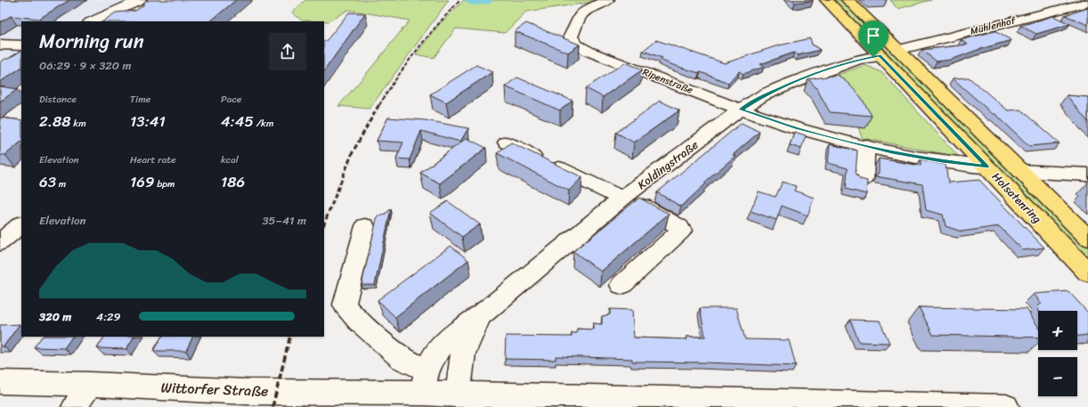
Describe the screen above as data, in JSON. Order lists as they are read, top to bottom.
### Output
{
  "streets": {
    "main road": ["Holsatenring"],
    "street": [
      "Mühlenhof",
      "Ripenstraße",
      "Koldingstraße",
      "Wittorfer Straße"
    ]
  },
  "crossings": [
    ["Mühlenhof", "Holsatenring"],
    ["Ripenstraße", "Koldingstraße"],
    ["Koldingstraße", "Holsatenring"],
    ["Koldingstraße", "Wittorfer Straße"]
  ],
  "page": {
    "heading": ["Morning run", "06:29 · 9 × 320 m"],
    "stats": [
      ["Distance", "2.88 km"],
      ["Time", "13:41"],
      ["Pace", "4:45 /km"],
      ["Elevation", "63 m"],
      ["Heart rate", "169 bpm"],
      ["kcal", "186"]
    ],
    "chart": ["Elevation", "35–41 m"],
    "list": [
      {
        "name": "320 m",
        "note": "4:29"
      }
    ],
    "map_buttons": ["+", "−"]
  }
}
